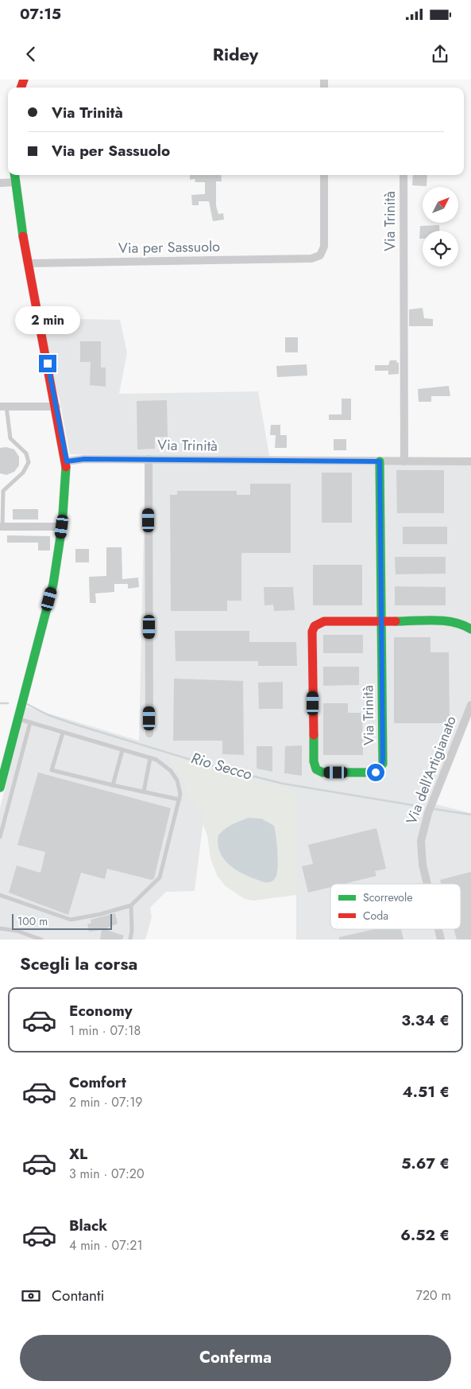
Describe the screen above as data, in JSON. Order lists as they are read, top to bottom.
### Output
{
  "streets": {
    "street": ["Via Trinità", "Via per Sassuolo", "Via dell'Artigianato"]
  },
  "water": ["Rio Secco"],
  "legend": ["Scorrevole", "Coda"],
  "scale_bar": "100 m",
  "north": "top right",
  "page": {
    "status": "07:15",
    "header": "Ridey",
    "banner": ["Via Trinità", "Via per Sassuolo"],
    "bubble": "2 min",
    "scale": "100 m",
    "heading": "Scegli la corsa",
    "list": [
      {
        "name": "Economy",
        "note": "1 min · 07:18",
        "value": "3.34 €"
      },
      {
        "name": "Comfort",
        "note": "2 min · 07:19",
        "value": "4.51 €"
      },
      {
        "name": "XL",
        "note": "3 min · 07:20",
        "value": "5.67 €"
      },
      {
        "name": "Black",
        "note": "4 min · 07:21",
        "value": "6.52 €"
      }
    ],
    "pay": ["Contanti", "720 m"],
    "buttons": "Conferma"
  }
}
